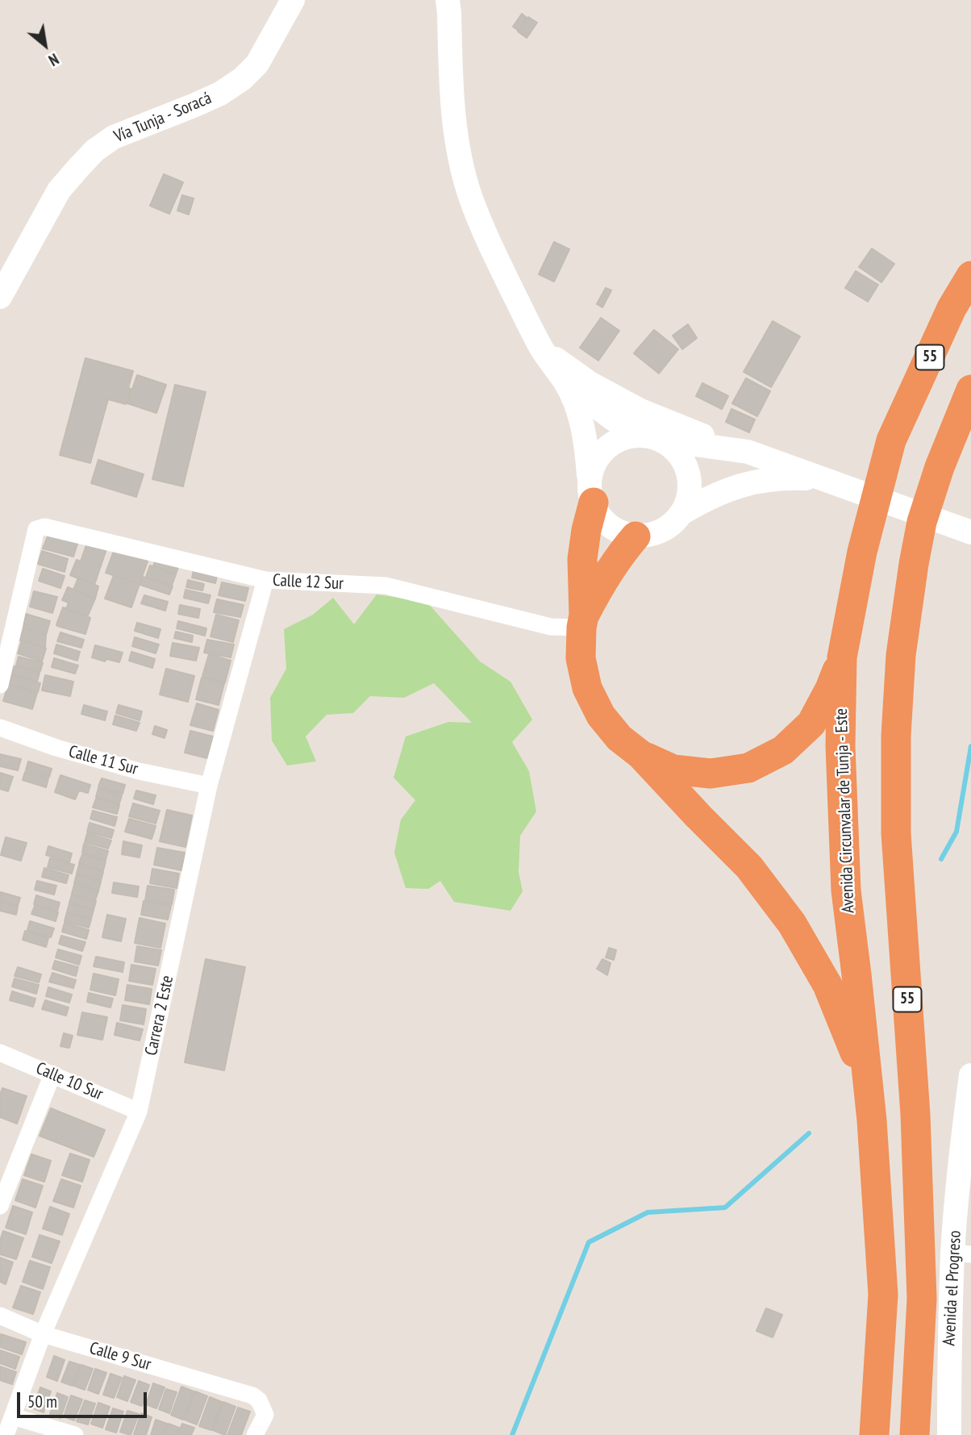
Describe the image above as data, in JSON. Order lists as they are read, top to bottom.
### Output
{
  "streets": {
    "highway": ["55", "Avenida Circunvalar de Tunja - Este"],
    "main road": ["Vía Tunja - Soracá", "Avenida el Progreso"],
    "street": [
      "Calle 12 Sur",
      "Calle 11 Sur",
      "Carrera 2 Este",
      "Calle 10 Sur",
      "Calle 9 Sur"
    ]
  },
  "crossings": [
    ["Calle 12 Sur", "Carrera 2 Este"],
    ["Calle 11 Sur", "Carrera 2 Este"],
    ["Carrera 2 Este", "Calle 10 Sur"],
    ["Carrera 2 Este", "Calle 9 Sur"]
  ],
  "scale_bar": "50 m",
  "north": "bottom right"
}
